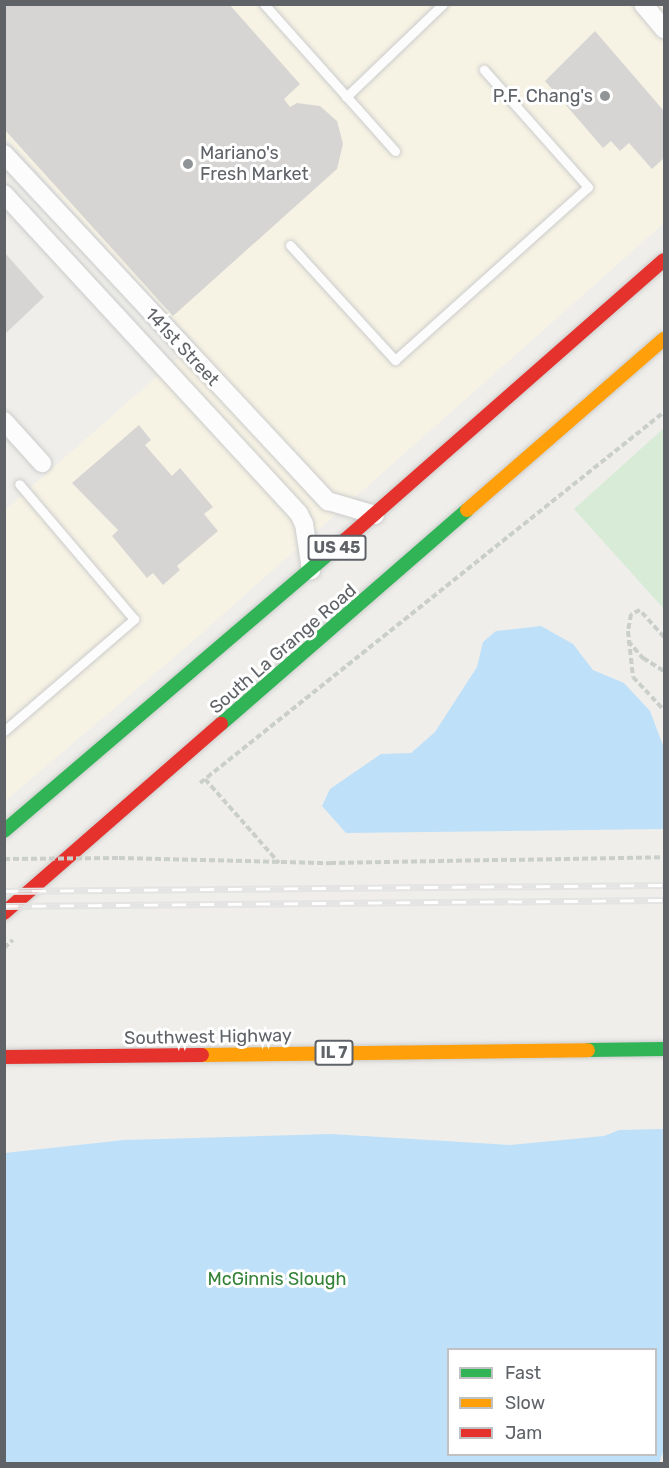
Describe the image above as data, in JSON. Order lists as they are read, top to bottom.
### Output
{
  "streets": {
    "main road": [
      "US 45",
      "South La Grange Road",
      "Southwest Highway",
      "IL 7"
    ],
    "street": ["141st Street"]
  },
  "crossings": [
    ["141st Street", "US 45"]
  ],
  "parks": ["McGinnis Slough"],
  "places": ["P.F. Chang's", "Mariano's Fresh Market"],
  "legend": ["Fast", "Slow", "Jam"]
}
